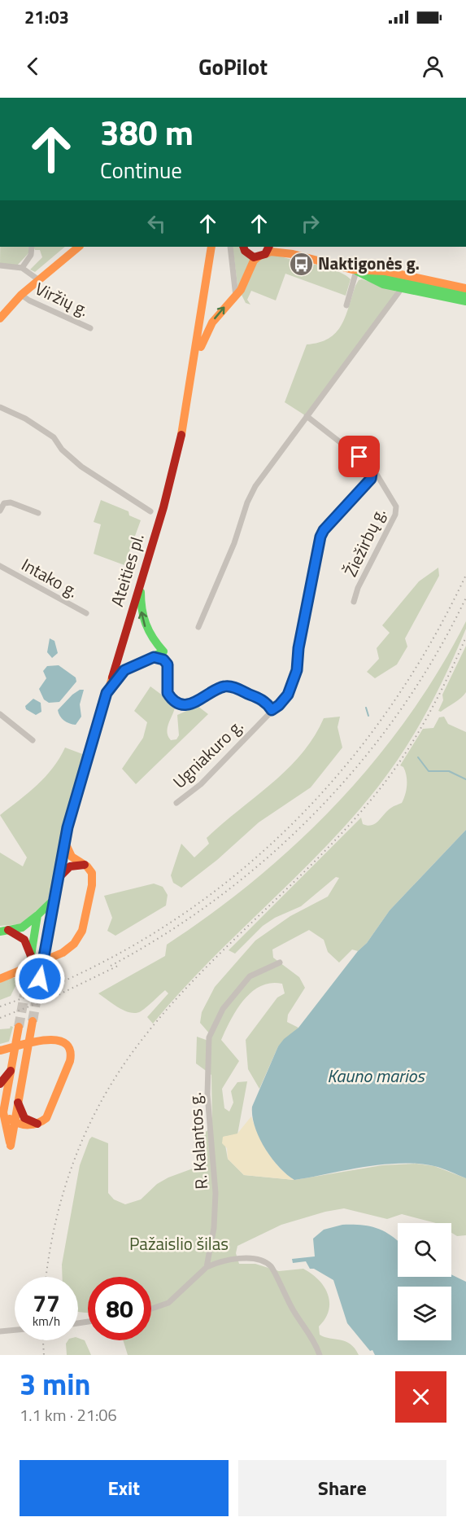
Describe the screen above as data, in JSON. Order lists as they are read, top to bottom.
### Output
{
  "streets": {
    "main road": ["Ateities pl."],
    "street": [
      "Viržių g.",
      "Žiežirbų g.",
      "Intako g.",
      "Ugniakuro g.",
      "R. Kalantos g."
    ]
  },
  "crossings": [
    ["Žiežirbų g.", "Ugniakuro g."]
  ],
  "water": ["Kauno marios"],
  "parks": ["Pažaislio šilas"],
  "places": {
    "bus stop": ["Naktigonės g."]
  },
  "page": {
    "status": "21:03",
    "header": "GoPilot",
    "turn": ["380 m", "Continue"],
    "speed": "77 km/h",
    "limit": "80",
    "heading": ["3 min", "1.1 km · 21:06"],
    "buttons": ["Exit", "Share"]
  }
}
